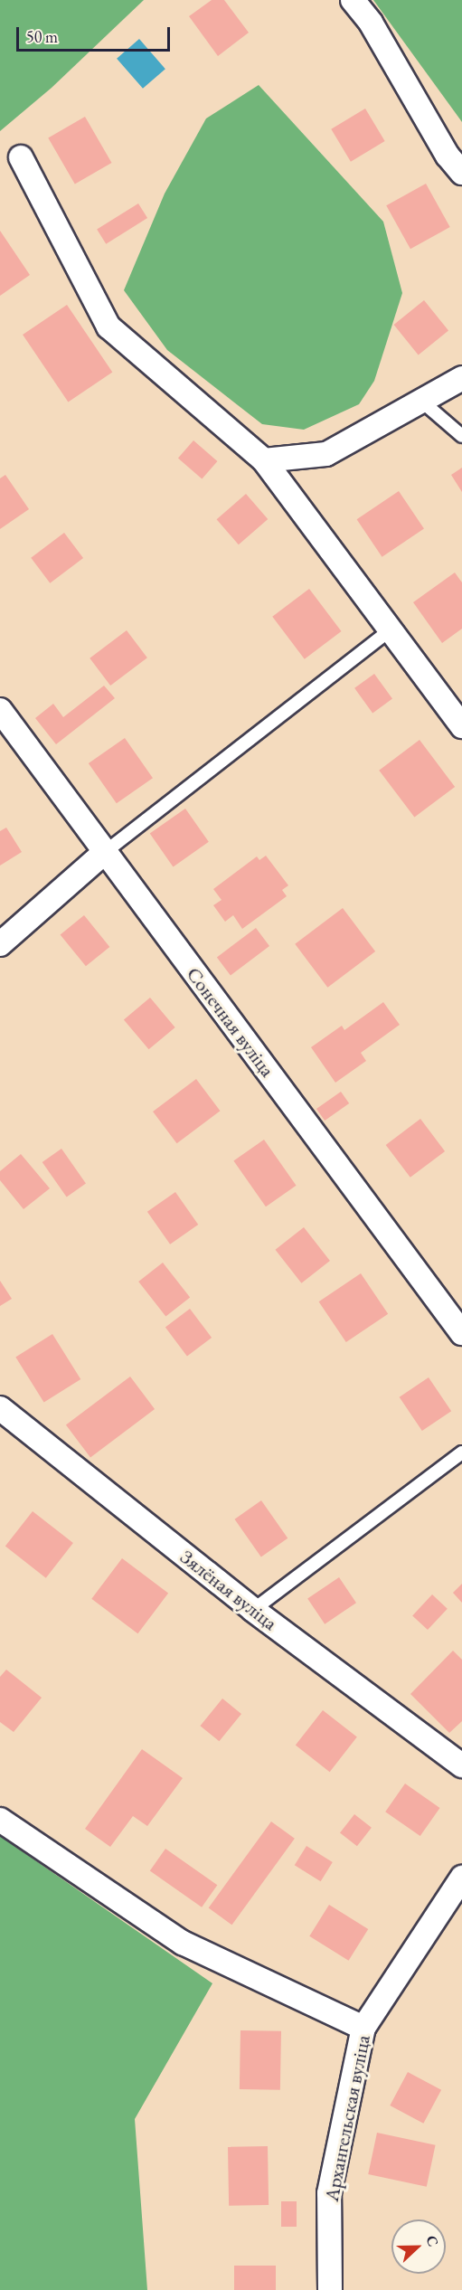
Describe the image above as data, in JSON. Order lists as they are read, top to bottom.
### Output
{
  "streets": {
    "street": ["Сонечная вуліца", "Зялёная вуліца", "Архангельская вуліца"]
  },
  "scale_bar": "50 m",
  "north": "right"
}
